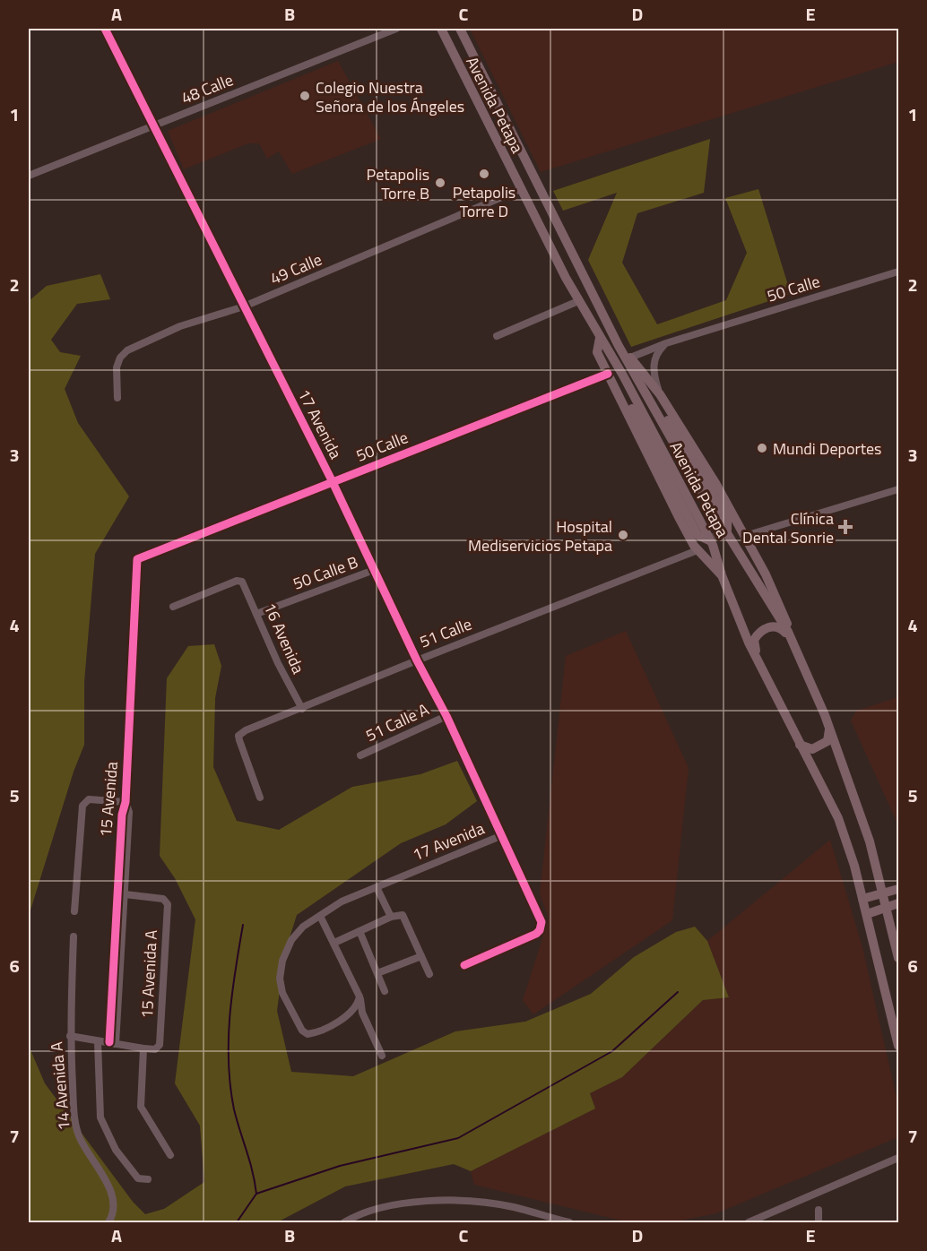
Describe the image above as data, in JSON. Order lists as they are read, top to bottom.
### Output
{
  "streets": {
    "main road": ["Avenida Petapa"],
    "street": [
      "48 Calle",
      "49 Calle",
      "50 Calle",
      "17 Avenida",
      "50 Calle B",
      "51 Calle",
      "16 Avenida",
      "51 Calle A",
      "15 Avenida",
      "15 Avenida A",
      "14 Avenida A"
    ]
  },
  "crossings": [
    ["48 Calle", "17 Avenida"],
    ["Avenida Petapa", "49 Calle"],
    ["49 Calle", "17 Avenida"],
    ["50 Calle", "17 Avenida"],
    ["50 Calle", "15 Avenida"],
    ["17 Avenida", "50 Calle B"],
    ["17 Avenida", "51 Calle"],
    ["17 Avenida", "51 Calle A"],
    ["50 Calle B", "16 Avenida"],
    ["51 Calle", "16 Avenida"],
    ["15 Avenida", "15 Avenida A"]
  ],
  "places": {
    "other": [
      "Colegio Nuestra Señora de los Ángeles",
      "Petapolis Torre D",
      "Petapolis Torre B",
      "Mundi Deportes",
      "Hospital Mediservicios Petapa"
    ],
    "health": ["Clínica Dental Sonrie"]
  },
  "grid": {
    "columns": [
      "A",
      "B",
      "C",
      "D",
      "E"
    ],
    "rows": [
      "1",
      "2",
      "3",
      "4",
      "5",
      "6",
      "7"
    ]
  }
}
